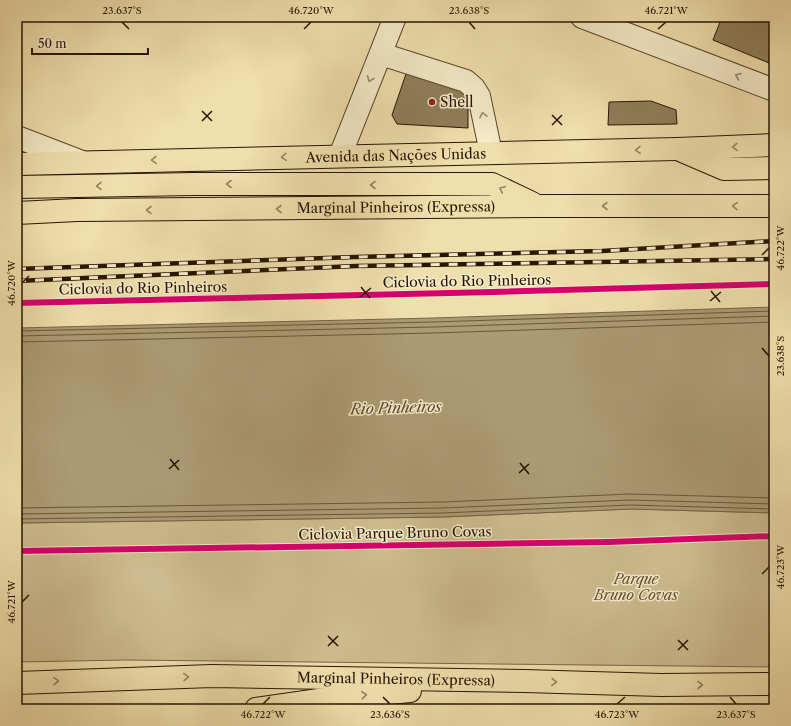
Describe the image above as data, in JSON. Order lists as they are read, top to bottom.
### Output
{
  "streets": {
    "highway": ["Avenida das Nações Unidas", "Marginal Pinheiros (Expressa)"],
    "cycle path": ["Ciclovia do Rio Pinheiros", "Ciclovia Parque Bruno Covas"]
  },
  "water": ["Rio Pinheiros"],
  "parks": ["Parque Bruno Covas"],
  "places": ["Shell"],
  "scale_bar": "50 m",
  "coordinates": [
    "23.637°S",
    "46.720°W",
    "23.638°S",
    "46.721°W",
    "46.722°W",
    "46.723°W",
    "23.636°S"
  ]
}
